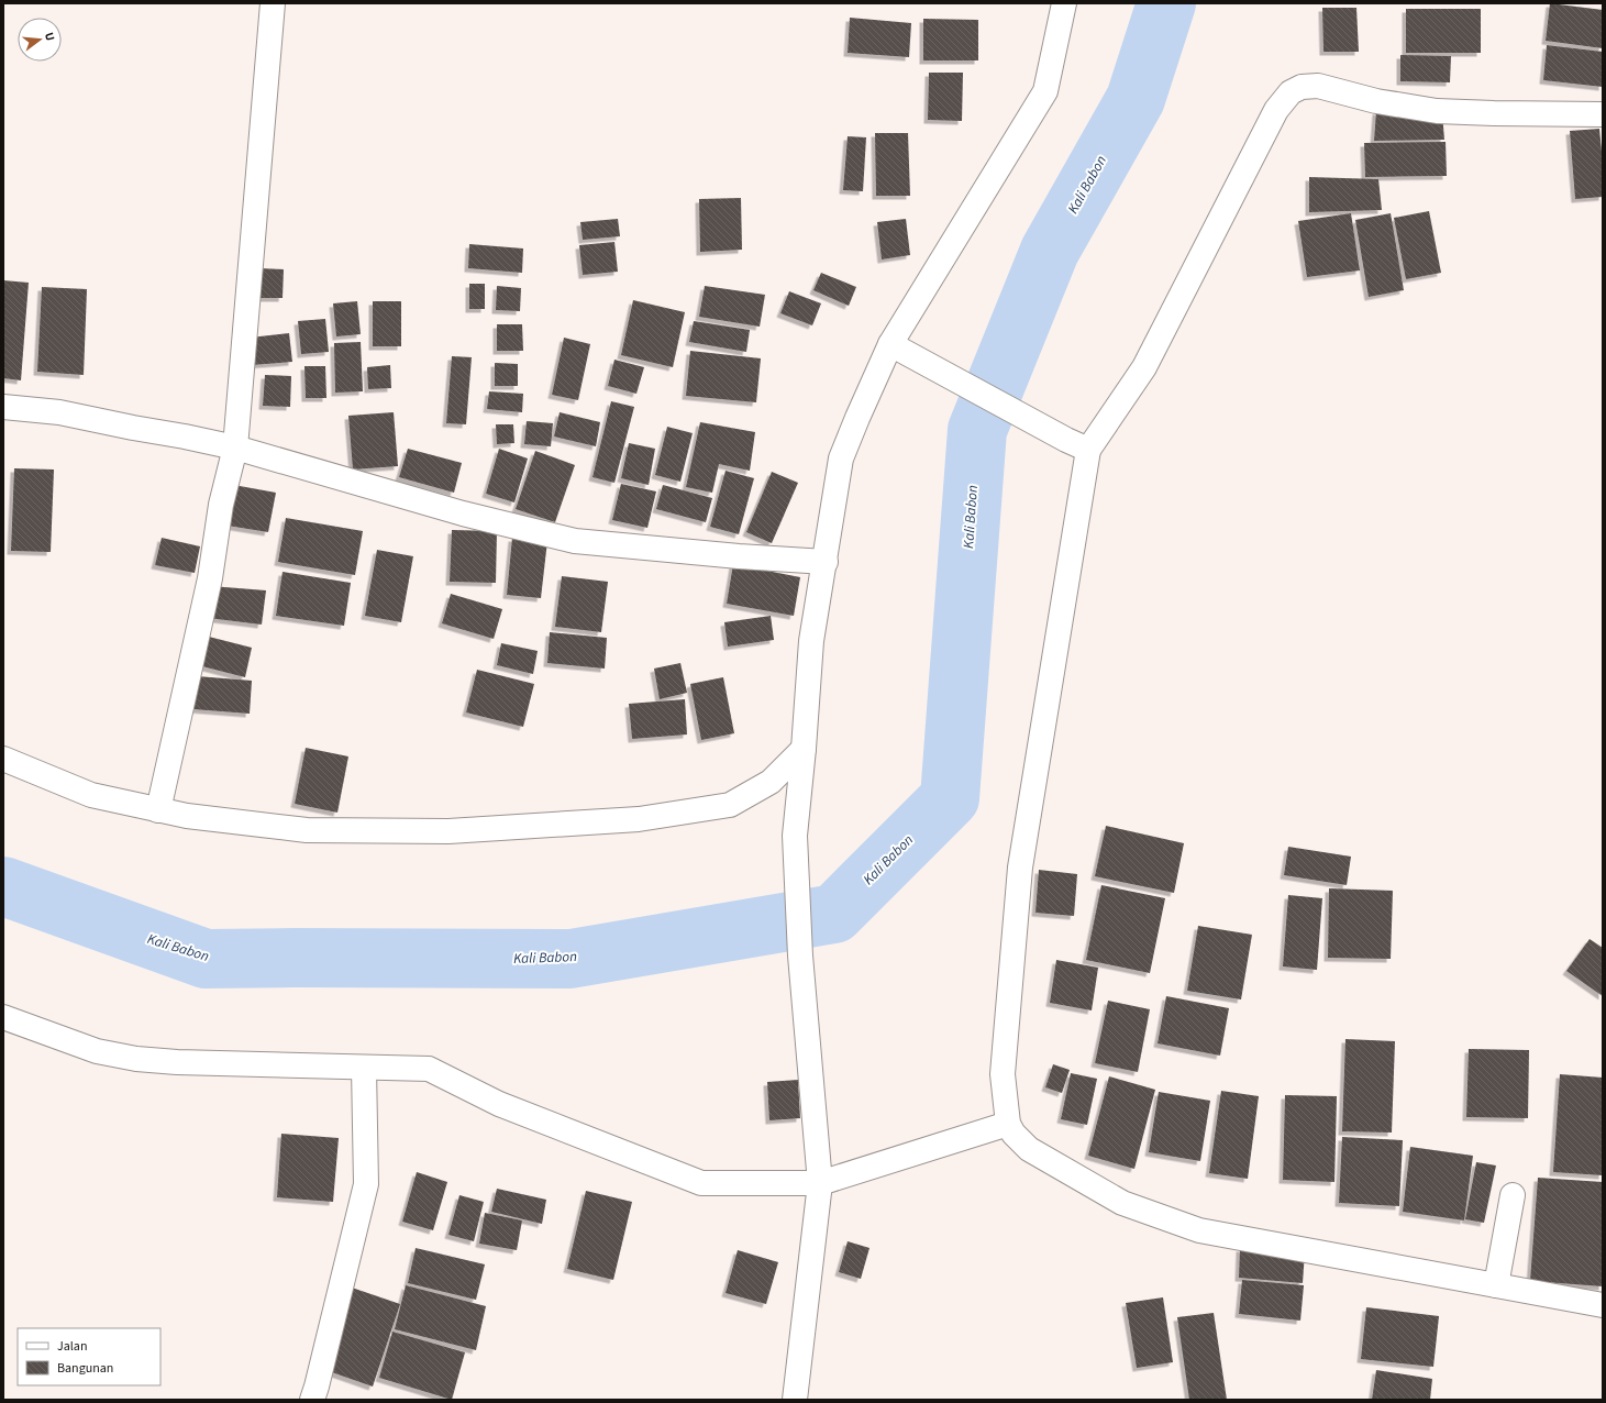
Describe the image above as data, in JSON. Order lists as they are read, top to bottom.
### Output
{
  "water": ["Kali Babon"],
  "legend": ["Jalan", "Bangunan"],
  "north": "right"
}
